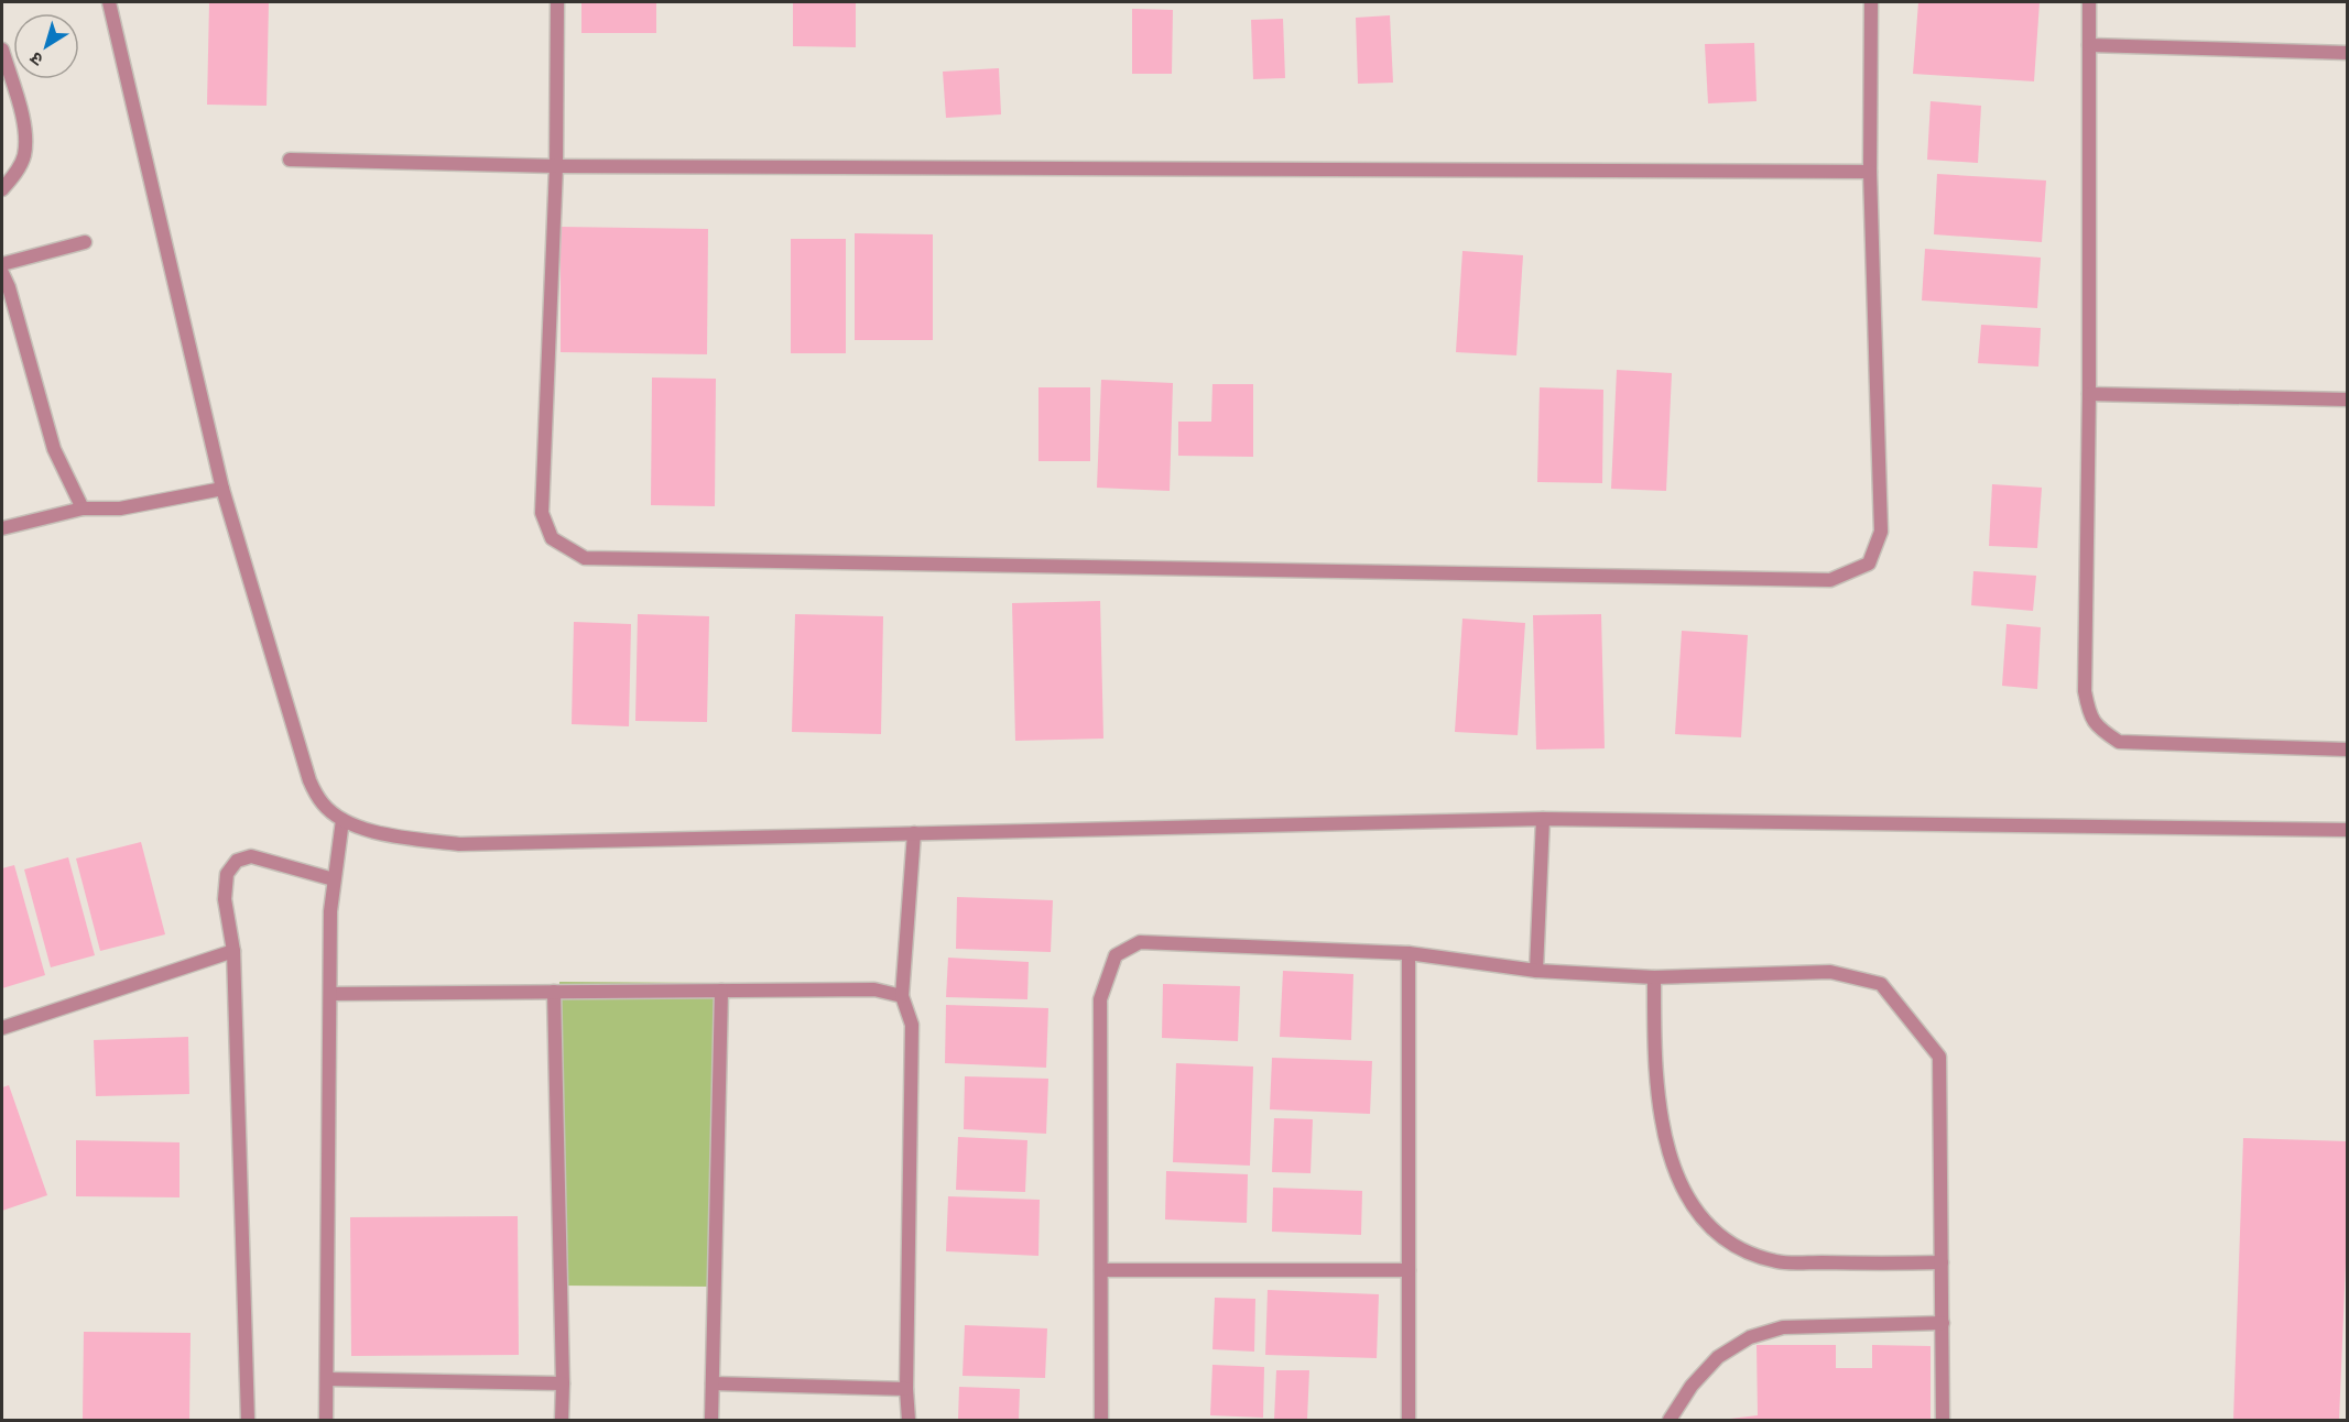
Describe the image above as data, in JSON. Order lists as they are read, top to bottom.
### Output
{
  "north": "bottom left"
}
